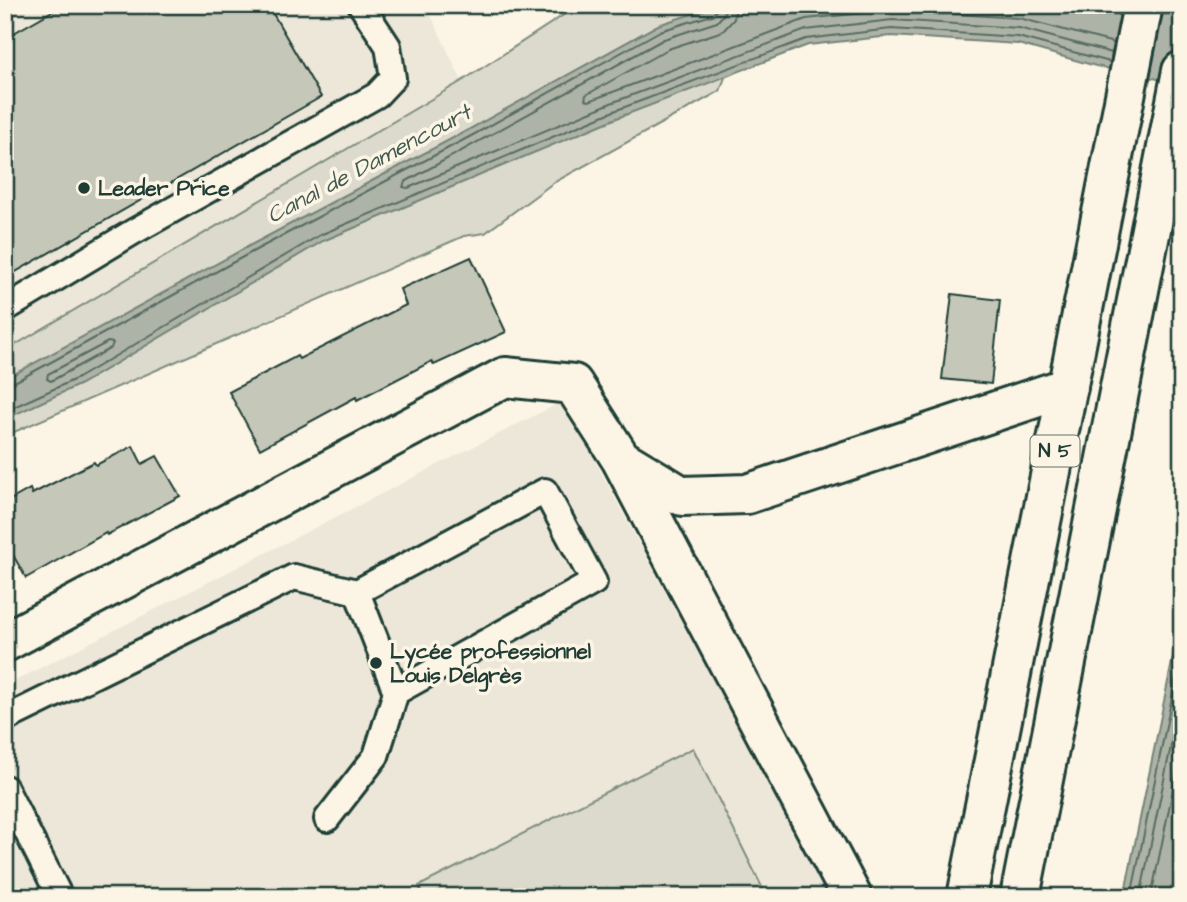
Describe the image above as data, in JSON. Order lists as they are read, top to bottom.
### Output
{
  "streets": {
    "main road": ["N 5"]
  },
  "water": ["Canal de Damencourt"],
  "places": ["Leader Price", "Lycée professionnel Louis Delgrès"]
}
